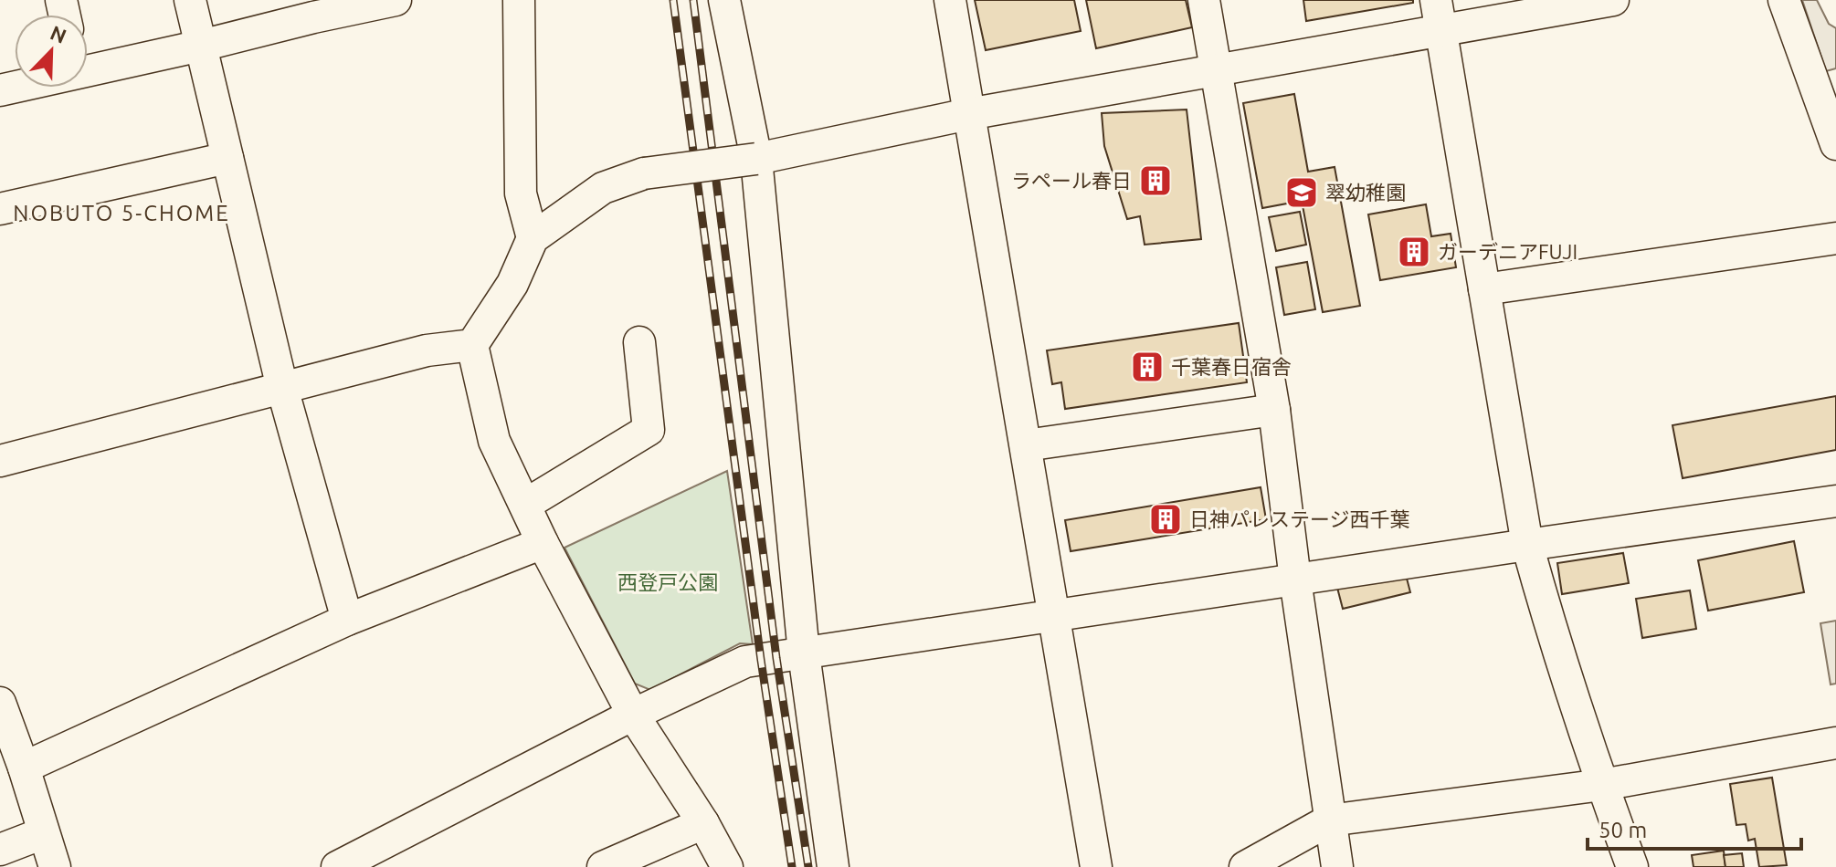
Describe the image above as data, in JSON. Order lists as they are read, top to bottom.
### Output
{
  "districts": ["NOBUTO 5-CHOME"],
  "parks": ["西登戸公園"],
  "places": {
    "building": [
      "ラペール春日",
      "ガーデニアFUJI",
      "千葉春日宿舎",
      "日神パレステージ西千葉"
    ],
    "school or university": ["翠幼稚園"]
  },
  "scale_bar": "50 m",
  "north": "top right"
}
